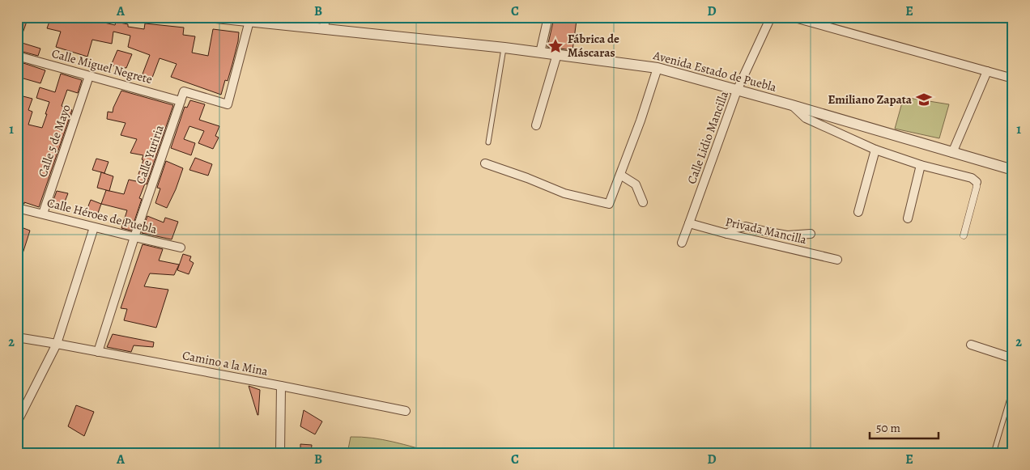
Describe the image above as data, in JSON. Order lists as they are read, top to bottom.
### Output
{
  "streets": {
    "street": [
      "Calle Miguel Negrete",
      "Avenida Estado de Puebla",
      "Calle Lidio Mancilla",
      "Calle 5 de Mayo",
      "Calle Yuriria",
      "Calle Héroes de Puebla",
      "Privada Mancilla",
      "Camino a la Mina"
    ]
  },
  "crossings": [
    ["Calle Miguel Negrete", "Calle 5 de Mayo"],
    ["Calle Miguel Negrete", "Calle Yuriria"],
    ["Avenida Estado de Puebla", "Calle Lidio Mancilla"],
    ["Calle Lidio Mancilla", "Privada Mancilla"],
    ["Calle 5 de Mayo", "Calle Héroes de Puebla"],
    ["Calle Yuriria", "Calle Héroes de Puebla"],
    ["Calle Yuriria", "Camino a la Mina"]
  ],
  "places": {
    "place": ["Fábrica de Máscaras"],
    "school or university": ["Emiliano Zapata"]
  },
  "scale_bar": "50 m",
  "grid": {
    "columns": [
      "A",
      "B",
      "C",
      "D",
      "E"
    ],
    "rows": ["1", "2"]
  }
}
